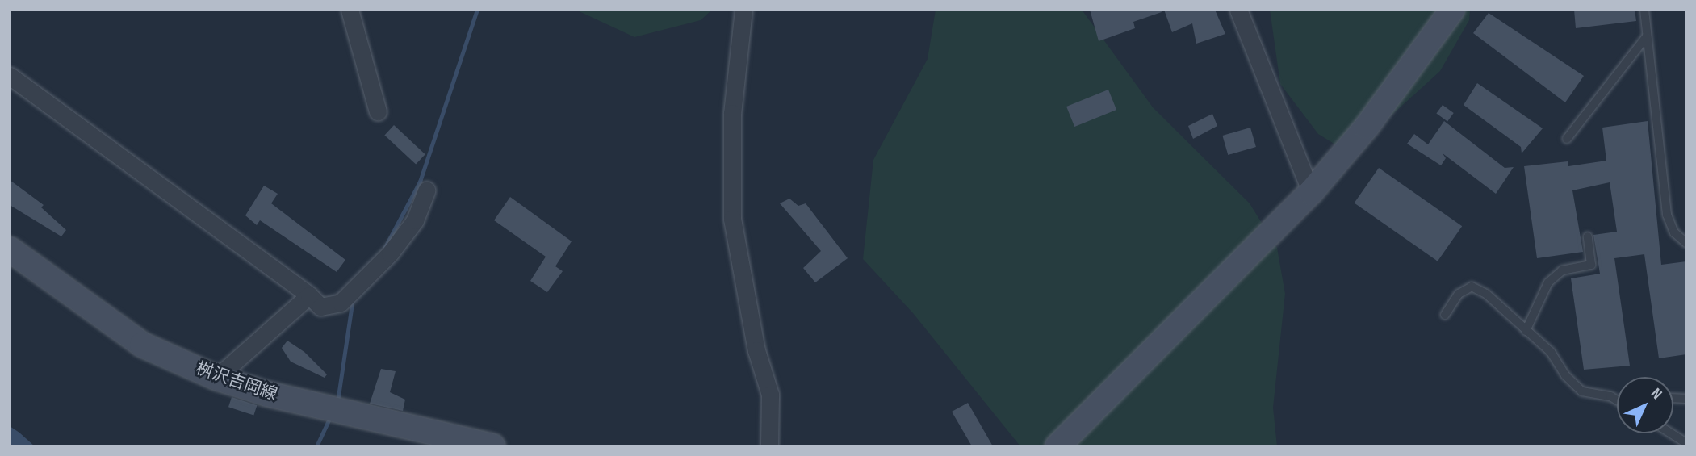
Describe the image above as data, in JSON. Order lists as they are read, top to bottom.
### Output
{
  "streets": {
    "street": ["桝沢吉岡線"]
  },
  "north": "top right"
}
